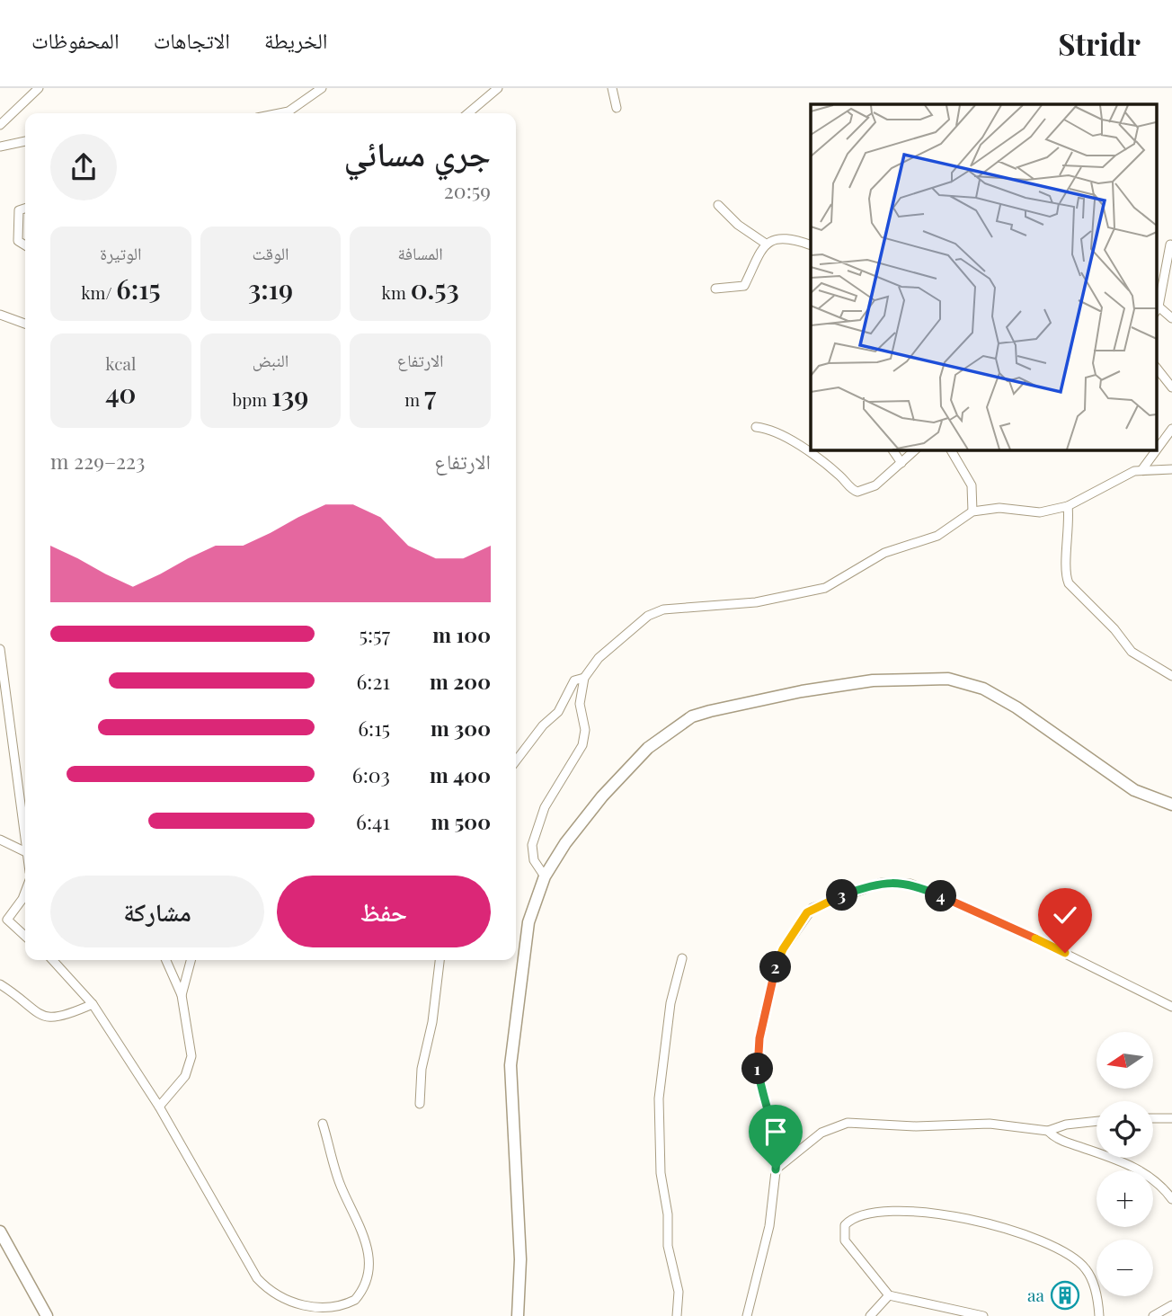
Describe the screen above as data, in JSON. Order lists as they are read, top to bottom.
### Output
{
  "places": {
    "building": ["aa"]
  },
  "north": "left",
  "page": {
    "header": "Stridr",
    "nav": ["الخريطة", "الاتجاهات", "المحفوظات"],
    "heading": ["جري مسائي", "20:59"],
    "stats": [
      ["المسافة", "0.53 km"],
      ["الوقت", "3:19"],
      ["الوتيرة", "6:15 /km"],
      ["الارتفاع", "7 m"],
      ["النبض", "139 bpm"],
      ["kcal", "40"]
    ],
    "chart": ["الارتفاع", "223–229 m"],
    "list": [
      {
        "name": "100 m",
        "note": "5:57"
      },
      {
        "name": "200 m",
        "note": "6:21"
      },
      {
        "name": "300 m",
        "note": "6:15"
      },
      {
        "name": "400 m",
        "note": "6:03"
      },
      {
        "name": "500 m",
        "note": "6:41"
      }
    ],
    "buttons": ["حفظ", "مشاركة"],
    "pins": [
      "3",
      "4",
      "2",
      "1"
    ],
    "map_buttons": ["+", "−"]
  }
}
